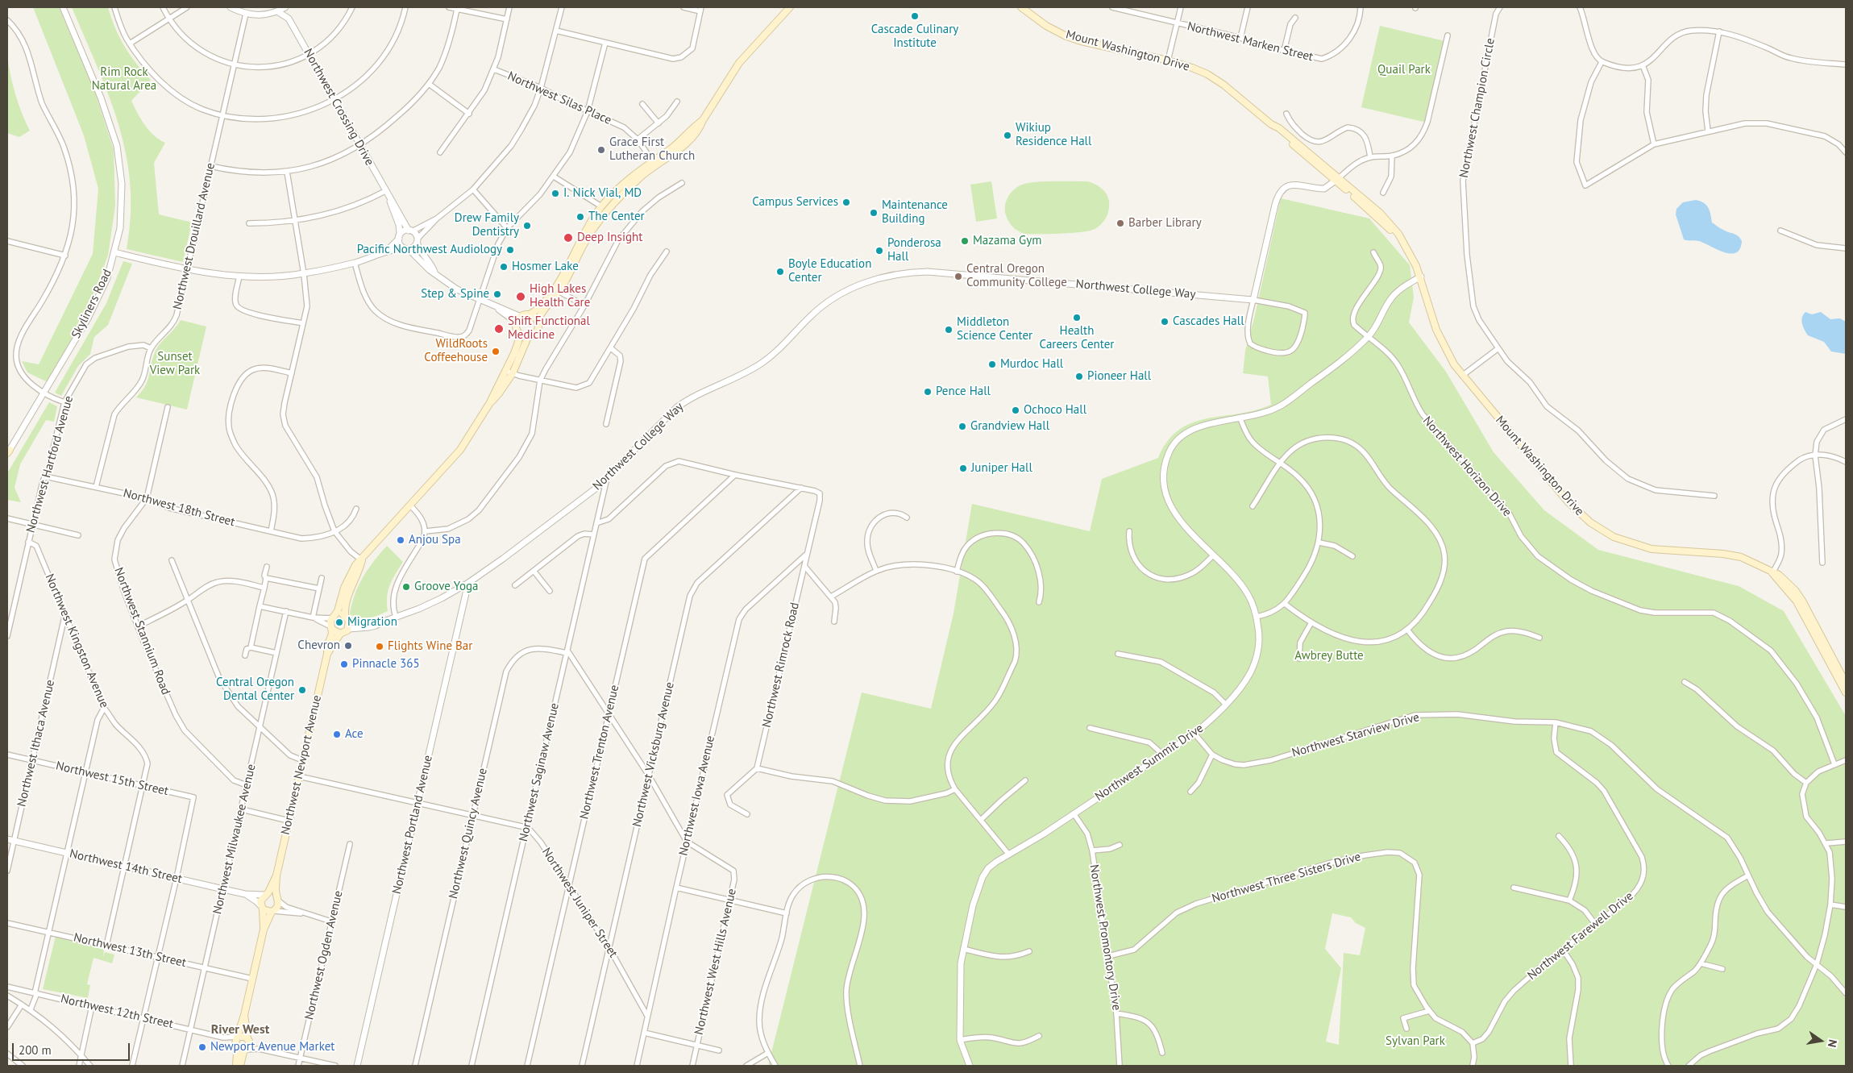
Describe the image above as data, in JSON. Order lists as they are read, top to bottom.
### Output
{
  "streets": {
    "main road": ["Mount Washington Drive", "Northwest Newport Avenue"],
    "street": [
      "Northwest Marken Street",
      "Northwest Silas Place",
      "Northwest Crossing Drive",
      "Northwest Champion Circle",
      "Northwest Drouillard Avenue",
      "Northwest College Way",
      "Skyliners Road",
      "Northwest Hartford Avenue",
      "Northwest Horizon Drive",
      "Northwest 18th Street",
      "Northwest Stannium Road",
      "Northwest Kingston Avenue",
      "Northwest Rimrock Road",
      "Northwest Starview Drive",
      "Northwest Ithaca Avenue",
      "Northwest Trenton Avenue",
      "Northwest Vicksburg Avenue",
      "Northwest Summit Drive",
      "Northwest Saginaw Avenue",
      "Northwest 15th Street",
      "Northwest Iowa Avenue",
      "Northwest Portland Avenue",
      "Northwest Quincy Avenue",
      "Northwest Milwaukee Avenue",
      "Northwest 14th Street",
      "Northwest Three Sisters Drive",
      "Northwest Juniper Street",
      "Northwest Farewell Drive",
      "Northwest Promontory Drive",
      "Northwest 13th Street",
      "Northwest Ogden Avenue",
      "Northwest West Hills Avenue",
      "Northwest 12th Street"
    ]
  },
  "crossings": [
    ["Mount Washington Drive", "Northwest Summit Drive"],
    ["Northwest Crossing Drive", "Northwest Drouillard Avenue"],
    ["Northwest Drouillard Avenue", "Northwest Hartford Avenue"],
    ["Northwest Drouillard Avenue", "Northwest 18th Street"],
    ["Northwest College Way", "Northwest Newport Avenue"],
    ["Northwest College Way", "Northwest Saginaw Avenue"],
    ["Northwest College Way", "Northwest Portland Avenue"],
    ["Northwest Hartford Avenue", "Northwest 18th Street"],
    ["Northwest Hartford Avenue", "Northwest Kingston Avenue"],
    ["Northwest Horizon Drive", "Northwest Summit Drive"],
    ["Northwest 18th Street", "Northwest Stannium Road"],
    ["Northwest Stannium Road", "Northwest Milwaukee Avenue"],
    ["Northwest Kingston Avenue", "Northwest Ithaca Avenue"],
    ["Northwest Kingston Avenue", "Northwest 15th Street"],
    ["Northwest Kingston Avenue", "Northwest 14th Street"],
    ["Northwest Kingston Avenue", "Northwest 13th Street"],
    ["Northwest Rimrock Road", "Northwest Vicksburg Avenue"],
    ["Northwest Rimrock Road", "Northwest Iowa Avenue"],
    ["Northwest Starview Drive", "Northwest Summit Drive"],
    ["Northwest Starview Drive", "Northwest Farewell Drive"],
    ["Northwest Ithaca Avenue", "Northwest 15th Street"],
    ["Northwest Ithaca Avenue", "Northwest 14th Street"],
    ["Northwest Trenton Avenue", "Northwest Juniper Street"],
    ["Northwest Trenton Avenue", "Northwest West Hills Avenue"],
    ["Northwest Vicksburg Avenue", "Northwest Juniper Street"],
    ["Northwest Vicksburg Avenue", "Northwest West Hills Avenue"],
    ["Northwest Summit Drive", "Northwest Promontory Drive"],
    ["Northwest Newport Avenue", "Northwest 14th Street"],
    ["Northwest Saginaw Avenue", "Northwest Quincy Avenue"],
    ["Northwest Saginaw Avenue", "Northwest Juniper Street"],
    ["Northwest Saginaw Avenue", "Northwest West Hills Avenue"],
    ["Northwest 15th Street", "Northwest 14th Street"],
    ["Northwest Iowa Avenue", "Northwest Juniper Street"],
    ["Northwest Iowa Avenue", "Northwest West Hills Avenue"],
    ["Northwest Quincy Avenue", "Northwest West Hills Avenue"],
    ["Northwest Milwaukee Avenue", "Northwest 14th Street"],
    ["Northwest Milwaukee Avenue", "Northwest 13th Street"],
    ["Northwest Milwaukee Avenue", "Northwest 12th Street"],
    ["Northwest Three Sisters Drive", "Northwest Farewell Drive"],
    ["Northwest Three Sisters Drive", "Northwest Promontory Drive"]
  ],
  "districts": ["River West"],
  "parks": [
    "Quail Park",
    "Rim Rock Natural Area",
    "Sunset View Park",
    "Awbrey Butte",
    "Sylvan Park"
  ],
  "places": [
    "Cascade Culinary Institute",
    "Wikiup Residence Hall",
    "Grace First Lutheran Church",
    "I. Nick Vial, MD",
    "Campus Services",
    "Maintenance Building",
    "The Center",
    "Barber Library",
    "Drew Family Dentistry",
    "Deep Insight",
    "Mazama Gym",
    "Pacific Northwest Audiology",
    "Ponderosa Hall",
    "Hosmer Lake",
    "Boyle Education Center",
    "Central Oregon Community College",
    "Step & Spine",
    "High Lakes Health Care",
    "Health Careers Center",
    "Cascades Hall",
    "Shift Functional Medicine",
    "Middleton Science Center",
    "WildRoots Coffeehouse",
    "Murdoc Hall",
    "Pioneer Hall",
    "Pence Hall",
    "Ochoco Hall",
    "Grandview Hall",
    "Juniper Hall",
    "Anjou Spa",
    "Groove Yoga",
    "Migration",
    "Chevron",
    "Flights Wine Bar",
    "Pinnacle 365",
    "Central Oregon Dental Center",
    "Ace",
    "Newport Avenue Market"
  ],
  "scale_bar": "200 m",
  "north": "right"
}
